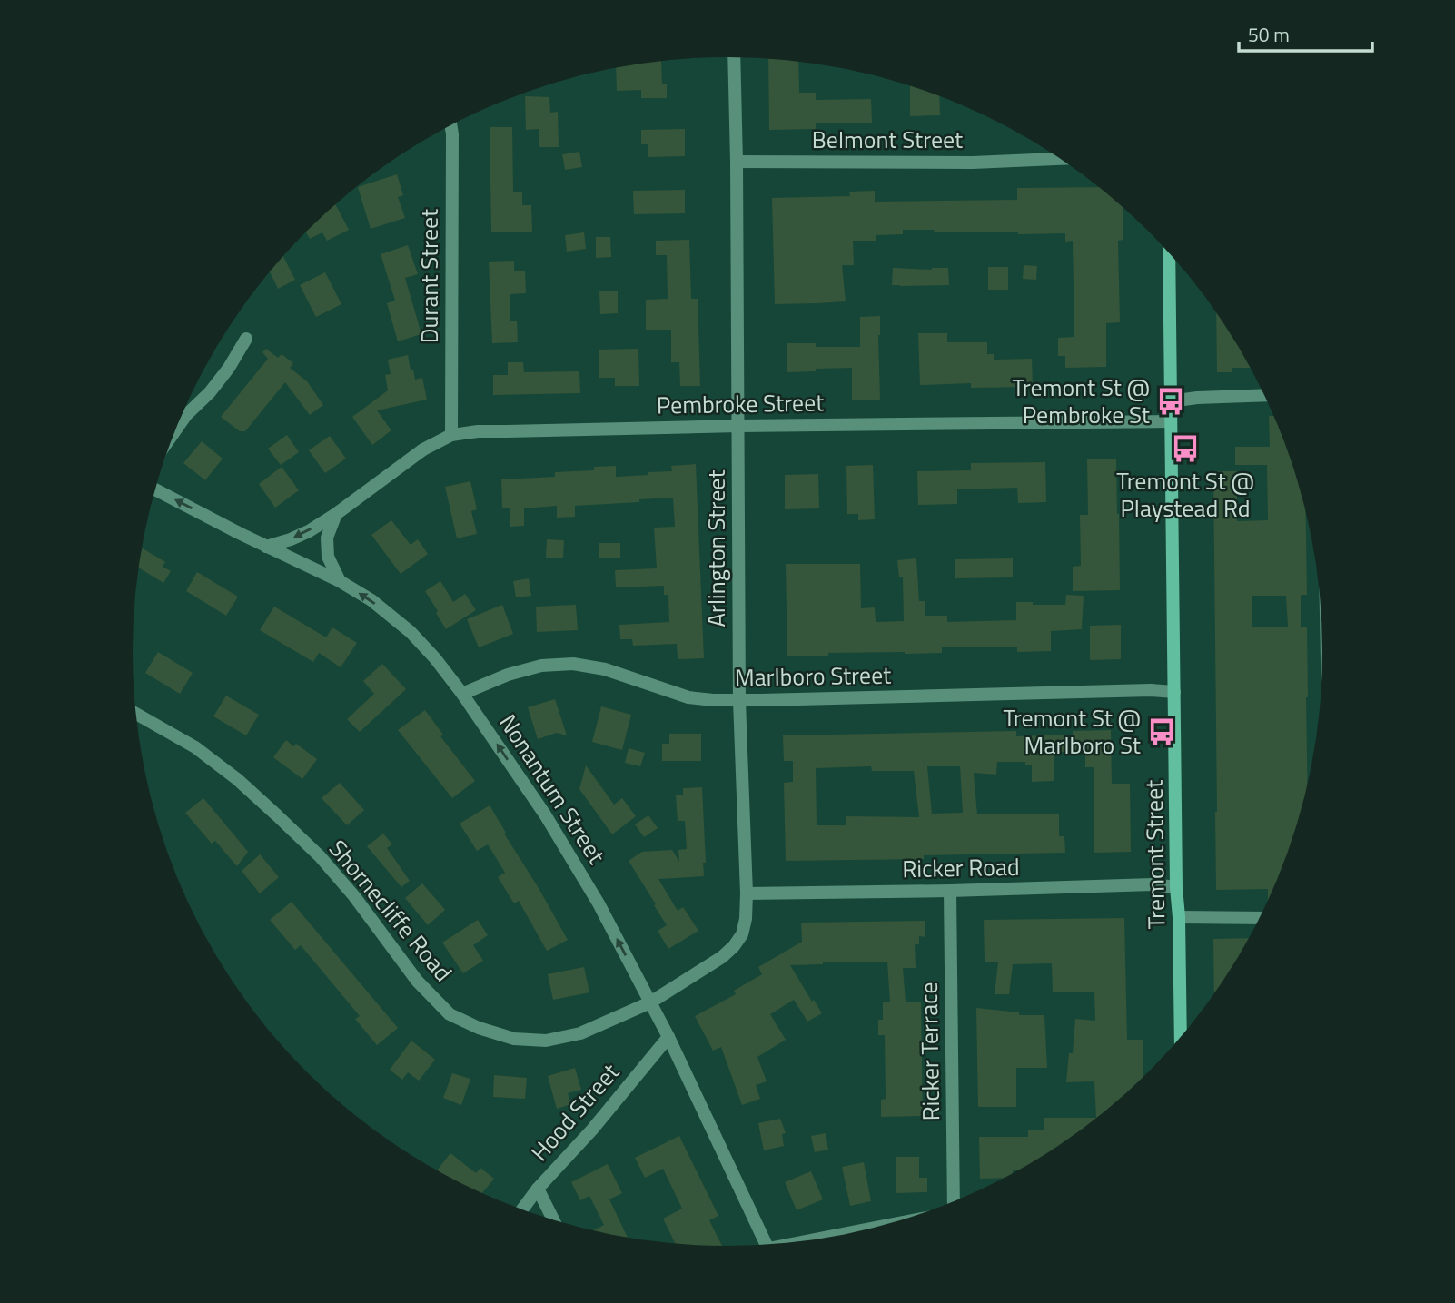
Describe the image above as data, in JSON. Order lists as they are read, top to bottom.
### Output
{
  "streets": {
    "main road": ["Tremont Street"],
    "street": [
      "Belmont Street",
      "Durant Street",
      "Pembroke Street",
      "Arlington Street",
      "Marlboro Street",
      "Nonantum Street",
      "Ricker Road",
      "Shornecliffe Road",
      "Ricker Terrace",
      "Hood Street"
    ]
  },
  "crossings": [
    ["Belmont Street", "Arlington Street"],
    ["Durant Street", "Pembroke Street"],
    ["Pembroke Street", "Arlington Street"],
    ["Pembroke Street", "Nonantum Street"],
    ["Pembroke Street", "Tremont Street"],
    ["Arlington Street", "Marlboro Street"],
    ["Arlington Street", "Nonantum Street"],
    ["Arlington Street", "Ricker Road"],
    ["Arlington Street", "Shornecliffe Road"],
    ["Marlboro Street", "Nonantum Street"],
    ["Marlboro Street", "Tremont Street"],
    ["Nonantum Street", "Shornecliffe Road"],
    ["Nonantum Street", "Hood Street"],
    ["Tremont Street", "Ricker Road"],
    ["Ricker Road", "Ricker Terrace"]
  ],
  "one_way": ["Nonantum Street"],
  "places": {
    "bus stop": ["Tremont St @ Pembroke St", "Tremont St @ Playstead Rd", "Tremont St @ Marlboro St"]
  },
  "scale_bar": "50 m"
}
